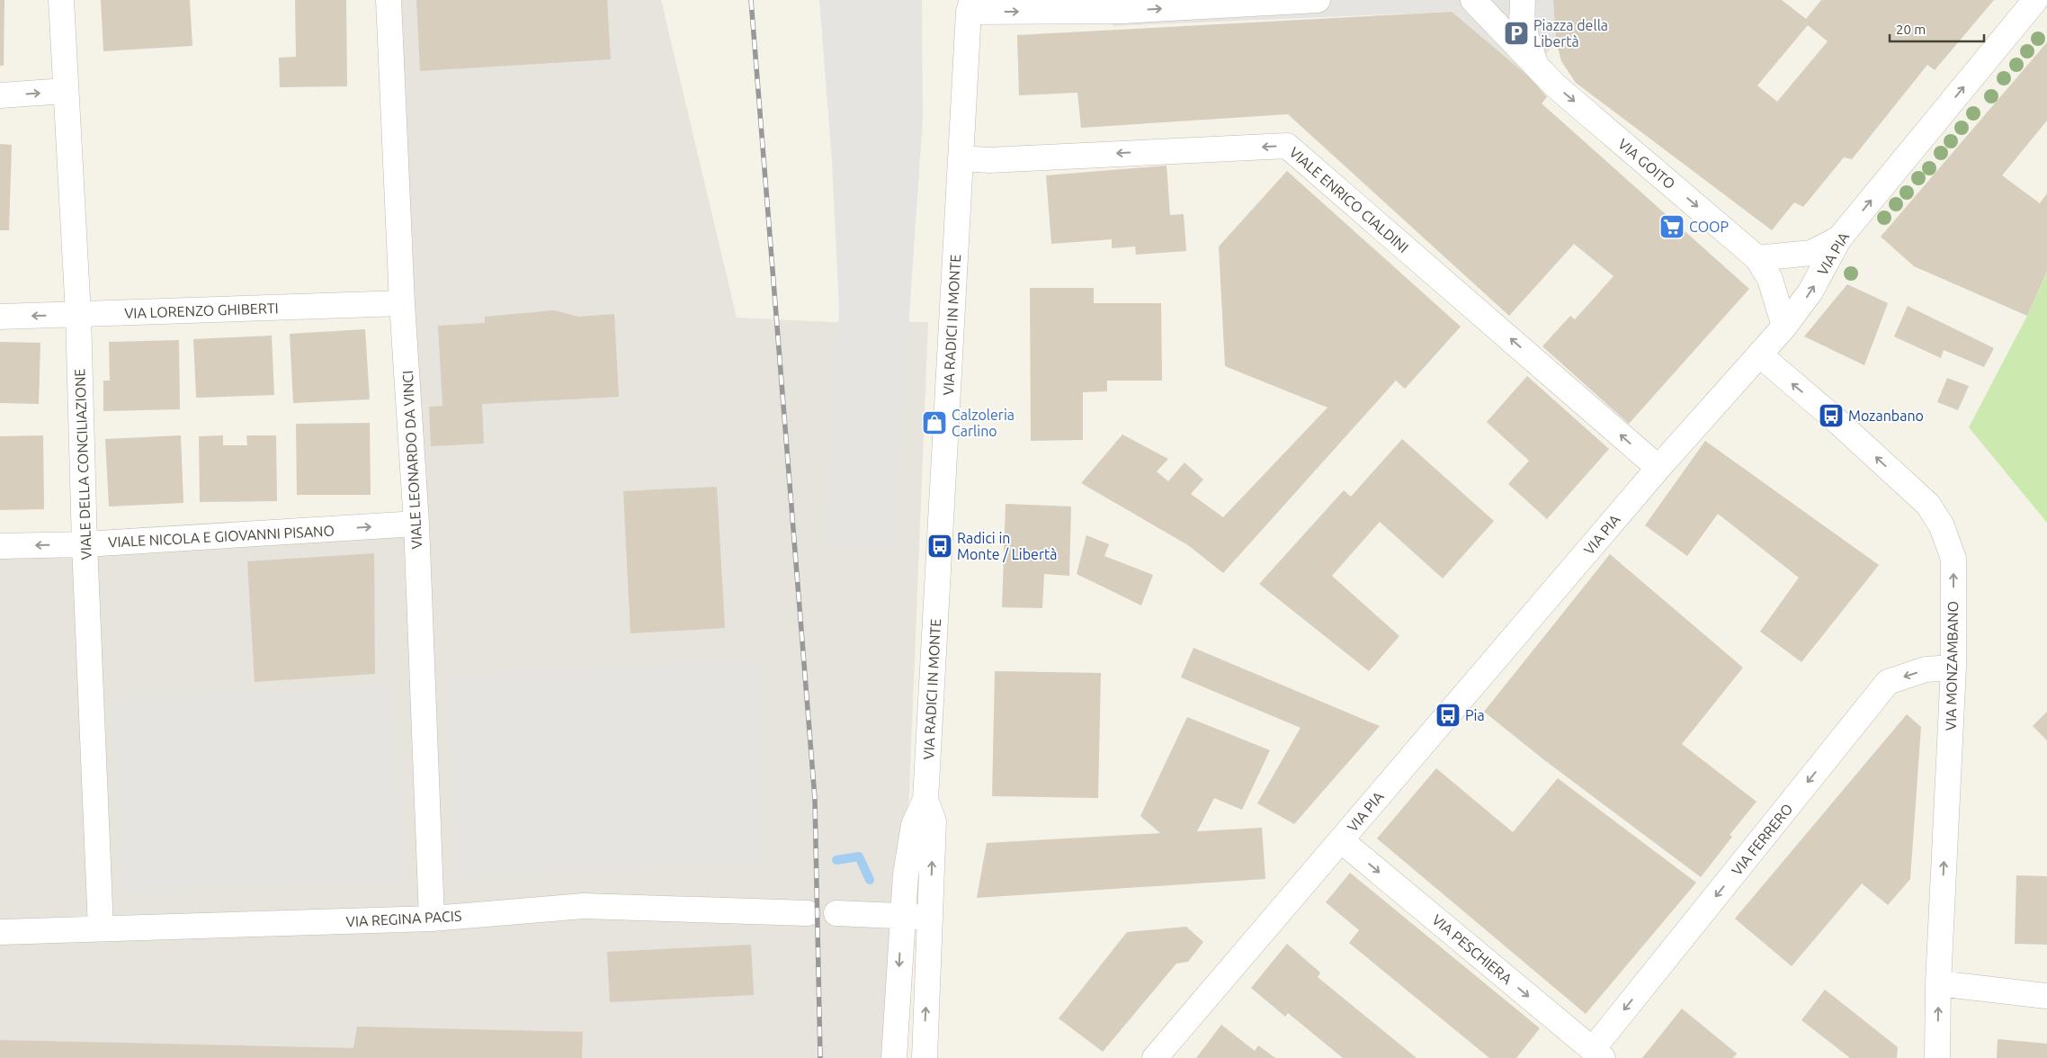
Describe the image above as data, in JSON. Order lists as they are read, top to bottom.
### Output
{
  "streets": {
    "street": [
      "VIA GOITO",
      "VIALE ENRICO CIALDINI",
      "VIA PIA",
      "VIA LORENZO GHIBERTI",
      "VIA RADICI IN MONTE",
      "VIALE LEONARDO DA VINCI",
      "VIALE DELLA CONCILIAZIONE",
      "VIALE NICOLA E GIOVANNI PISANO",
      "VIA MONZAMBANO",
      "VIA FERRERO",
      "VIA REGINA PACIS",
      "VIA PESCHIERA"
    ]
  },
  "crossings": [
    ["VIA GOITO", "VIA PIA"],
    ["VIALE ENRICO CIALDINI", "VIA PIA"],
    ["VIALE ENRICO CIALDINI", "VIA RADICI IN MONTE"],
    ["VIA PIA", "VIA MONZAMBANO"],
    ["VIA PIA", "VIA PESCHIERA"],
    ["VIA LORENZO GHIBERTI", "VIALE LEONARDO DA VINCI"],
    ["VIA LORENZO GHIBERTI", "VIALE DELLA CONCILIAZIONE"],
    ["VIALE LEONARDO DA VINCI", "VIALE NICOLA E GIOVANNI PISANO"],
    ["VIALE LEONARDO DA VINCI", "VIA REGINA PACIS"],
    ["VIALE DELLA CONCILIAZIONE", "VIALE NICOLA E GIOVANNI PISANO"],
    ["VIALE DELLA CONCILIAZIONE", "VIA REGINA PACIS"],
    ["VIA MONZAMBANO", "VIA FERRERO"],
    ["VIA FERRERO", "VIA PESCHIERA"]
  ],
  "one_way": [
    "VIA GOITO",
    "VIA MONZAMBANO",
    "VIA FERRERO",
    "VIA PESCHIERA"
  ],
  "places": {
    "parking": ["Piazza della Libertà"],
    "supermarket": ["COOP"],
    "bus stop": ["Mozanbano", "Radici in Monte / Libertà", "Pia"],
    "shop": ["Calzoleria Carlino"]
  },
  "scale_bar": "20 m"
}
